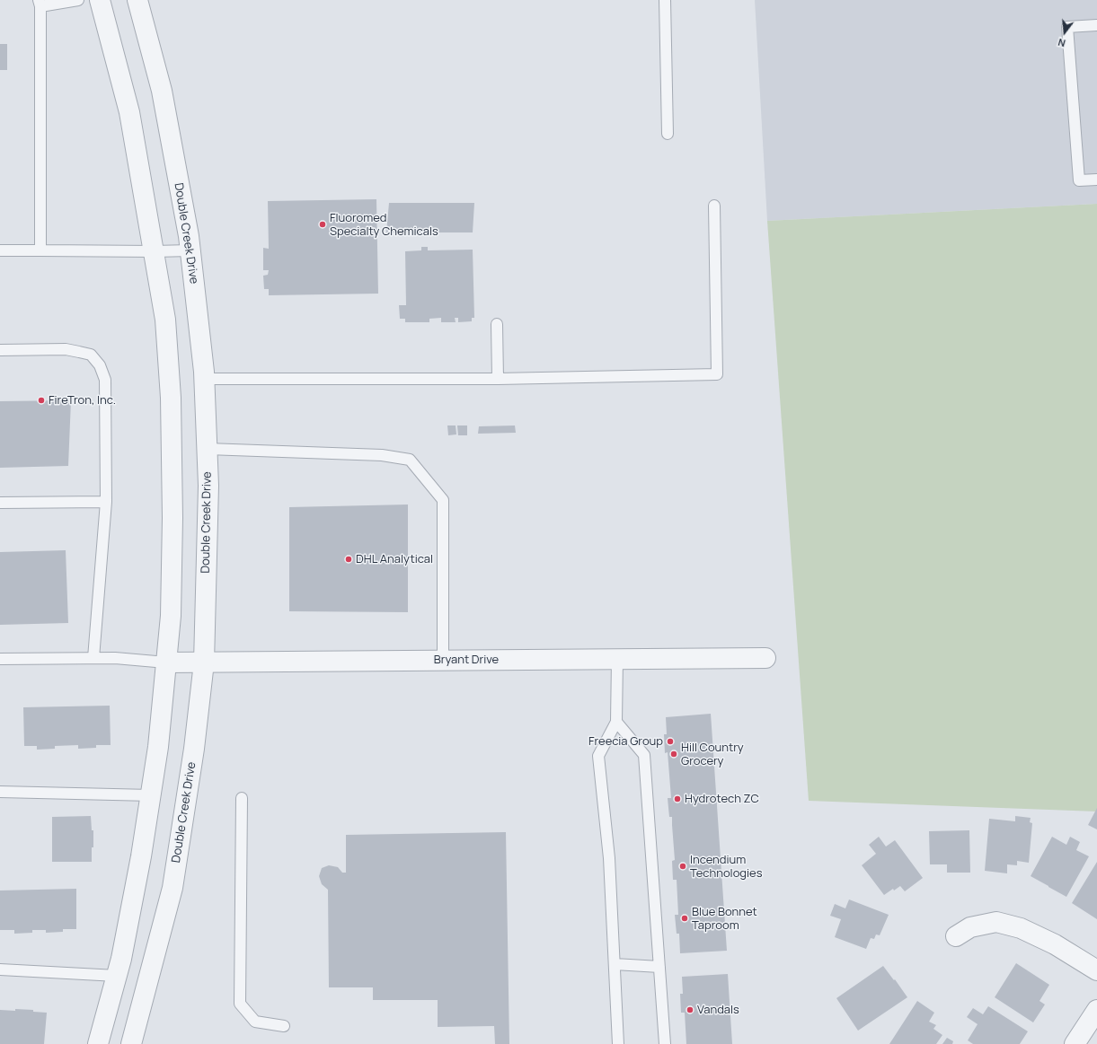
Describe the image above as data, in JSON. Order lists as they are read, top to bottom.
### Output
{
  "streets": {
    "street": ["Double Creek Drive", "Bryant Drive"]
  },
  "crossings": [
    ["Double Creek Drive", "Bryant Drive"]
  ],
  "places": [
    "Fluoromed Specialty Chemicals",
    "FireTron, Inc.",
    "DHL Analytical",
    "Freecia Group",
    "Hill Country Grocery",
    "Hydrotech ZC",
    "Incendium Technologies",
    "Blue Bonnet Taproom",
    "Vandals"
  ],
  "north": "bottom"
}
